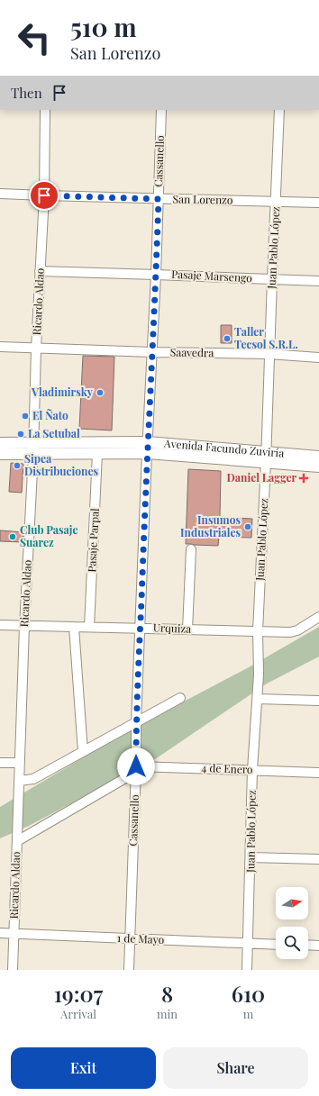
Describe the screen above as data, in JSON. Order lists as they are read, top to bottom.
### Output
{
  "streets": {
    "main road": ["Avenida Facundo Zuviría"],
    "street": [
      "Cassanello",
      "San Lorenzo",
      "Juan Pablo López",
      "Pasaje Marsengo",
      "Ricardo Aldao",
      "Saavedra",
      "Pasaje Parpal",
      "Urquiza",
      "4 de Enero",
      "1 de Mayo"
    ]
  },
  "crossings": [
    ["Cassanello", "San Lorenzo"],
    ["Cassanello", "Pasaje Marsengo"],
    ["Cassanello", "Saavedra"],
    ["Cassanello", "Avenida Facundo Zuviría"],
    ["Cassanello", "Urquiza"],
    ["Cassanello", "4 de Enero"],
    ["Cassanello", "1 de Mayo"],
    ["San Lorenzo", "Juan Pablo López"],
    ["San Lorenzo", "Ricardo Aldao"],
    ["Juan Pablo López", "Pasaje Marsengo"],
    ["Juan Pablo López", "Saavedra"],
    ["Juan Pablo López", "Avenida Facundo Zuviría"],
    ["Juan Pablo López", "Urquiza"],
    ["Juan Pablo López", "4 de Enero"],
    ["Juan Pablo López", "1 de Mayo"],
    ["Pasaje Marsengo", "Ricardo Aldao"],
    ["Ricardo Aldao", "Saavedra"],
    ["Ricardo Aldao", "Avenida Facundo Zuviría"],
    ["Ricardo Aldao", "Urquiza"],
    ["Ricardo Aldao", "1 de Mayo"],
    ["Avenida Facundo Zuviría", "Pasaje Parpal"],
    ["Pasaje Parpal", "Urquiza"]
  ],
  "places": {
    "other": [
      "Taller Tecsol S.R.L.",
      "Vladimirsky",
      "El Ñato",
      "La Setubal",
      "Sipea Distribuciones",
      "Insumos Industriales",
      "Club Pasaje Suarez"
    ],
    "health": ["Daniel Lagger"]
  },
  "north": "right",
  "page": {
    "turn": ["510 m", "San Lorenzo"],
    "then": "Then",
    "eta": [
      "19:07",
      "Arrival",
      "8",
      "min",
      "610",
      "m"
    ],
    "buttons": ["Exit", "Share"]
  }
}
